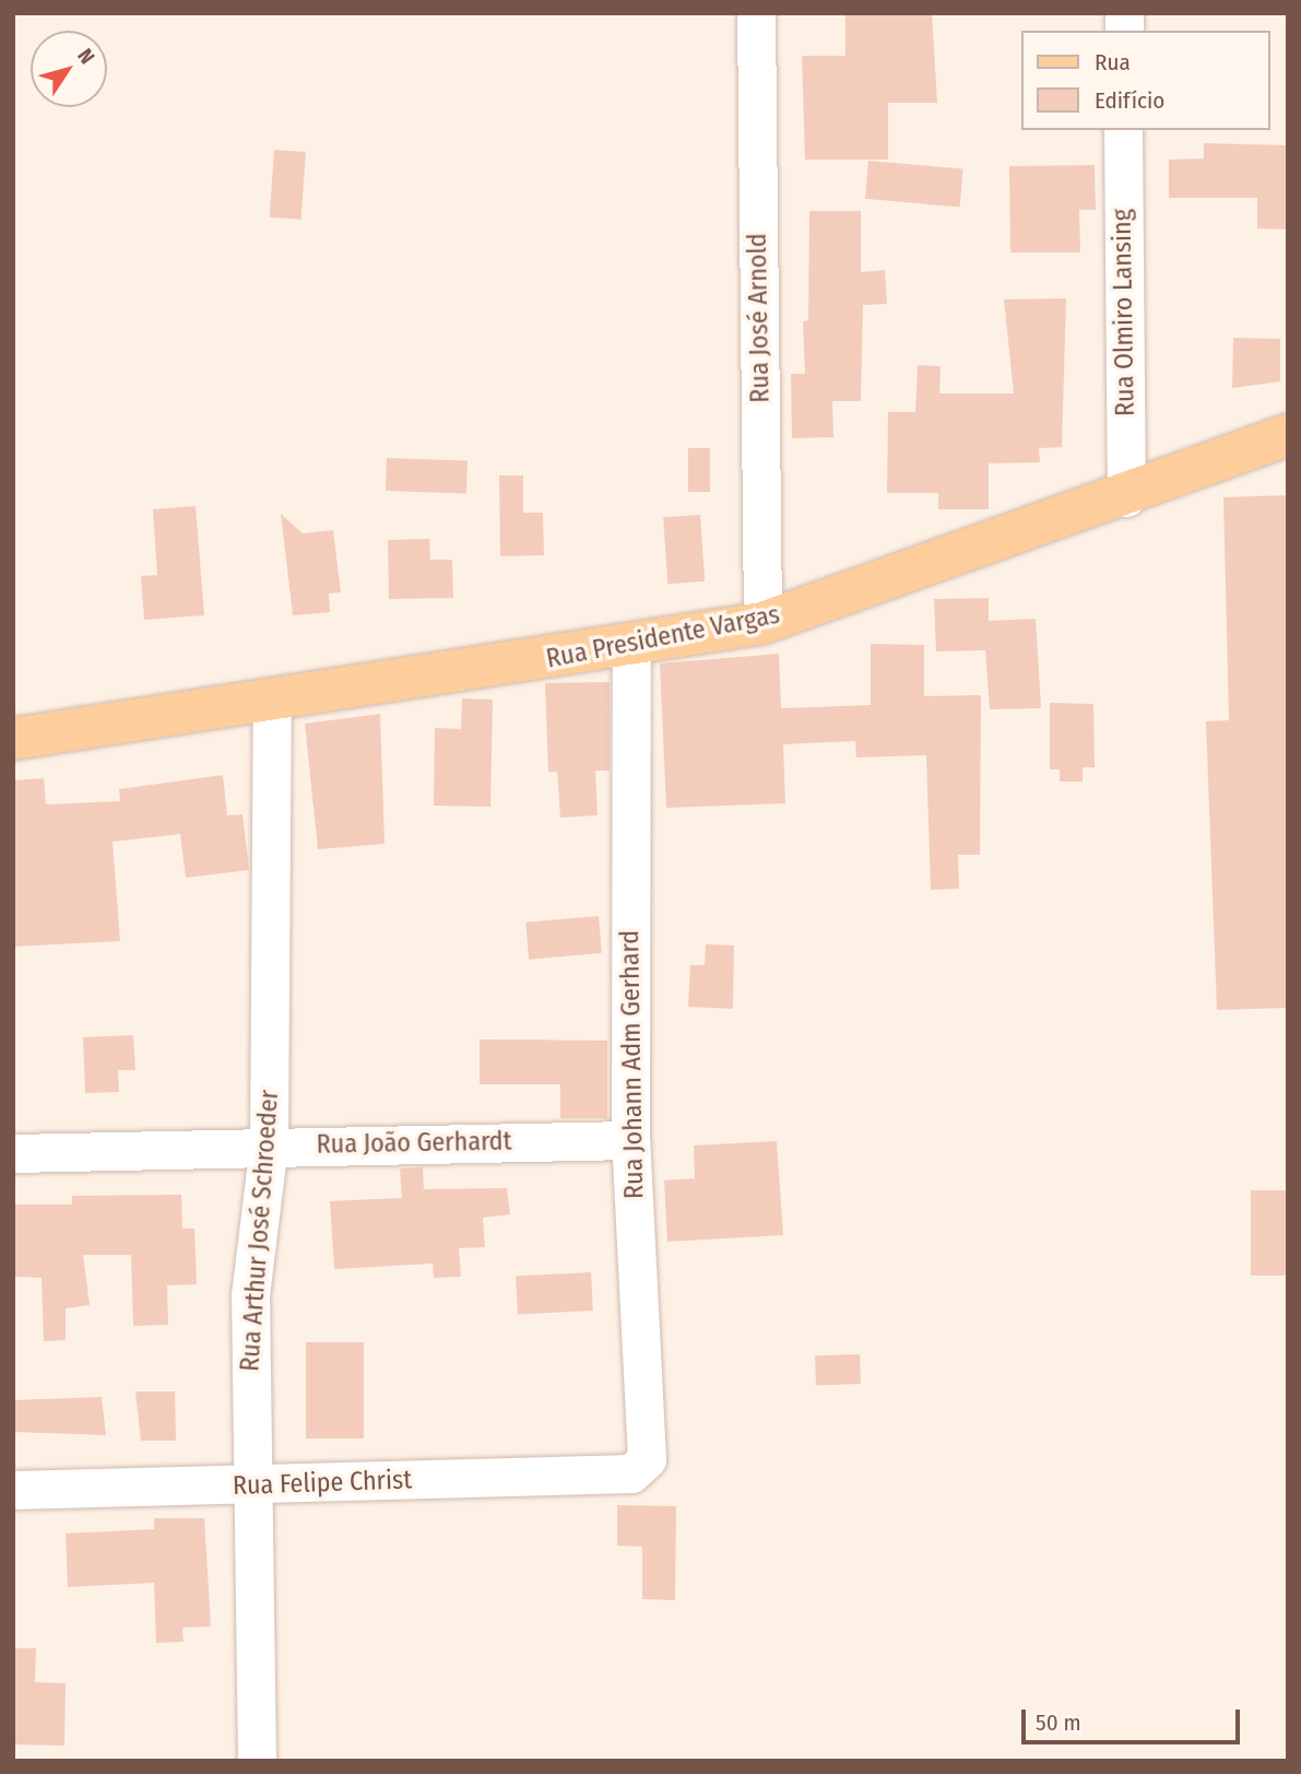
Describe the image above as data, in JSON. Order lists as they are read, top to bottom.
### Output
{
  "streets": {
    "main road": ["Rua Presidente Vargas"],
    "street": [
      "Rua Olmiro Lansing",
      "Rua José Arnold",
      "Rua Johann Adm Gerhard",
      "Rua João Gerhardt",
      "Rua Arthur José Schroeder",
      "Rua Felipe Christ"
    ]
  },
  "crossings": [
    ["Rua Olmiro Lansing", "Rua Presidente Vargas"],
    ["Rua José Arnold", "Rua Presidente Vargas"],
    ["Rua Presidente Vargas", "Rua Johann Adm Gerhard"],
    ["Rua Presidente Vargas", "Rua Arthur José Schroeder"],
    ["Rua Johann Adm Gerhard", "Rua João Gerhardt"],
    ["Rua Johann Adm Gerhard", "Rua Felipe Christ"],
    ["Rua João Gerhardt", "Rua Arthur José Schroeder"],
    ["Rua Arthur José Schroeder", "Rua Felipe Christ"]
  ],
  "legend": ["Rua", "Edifício"],
  "scale_bar": "50 m",
  "north": "top right"
}
